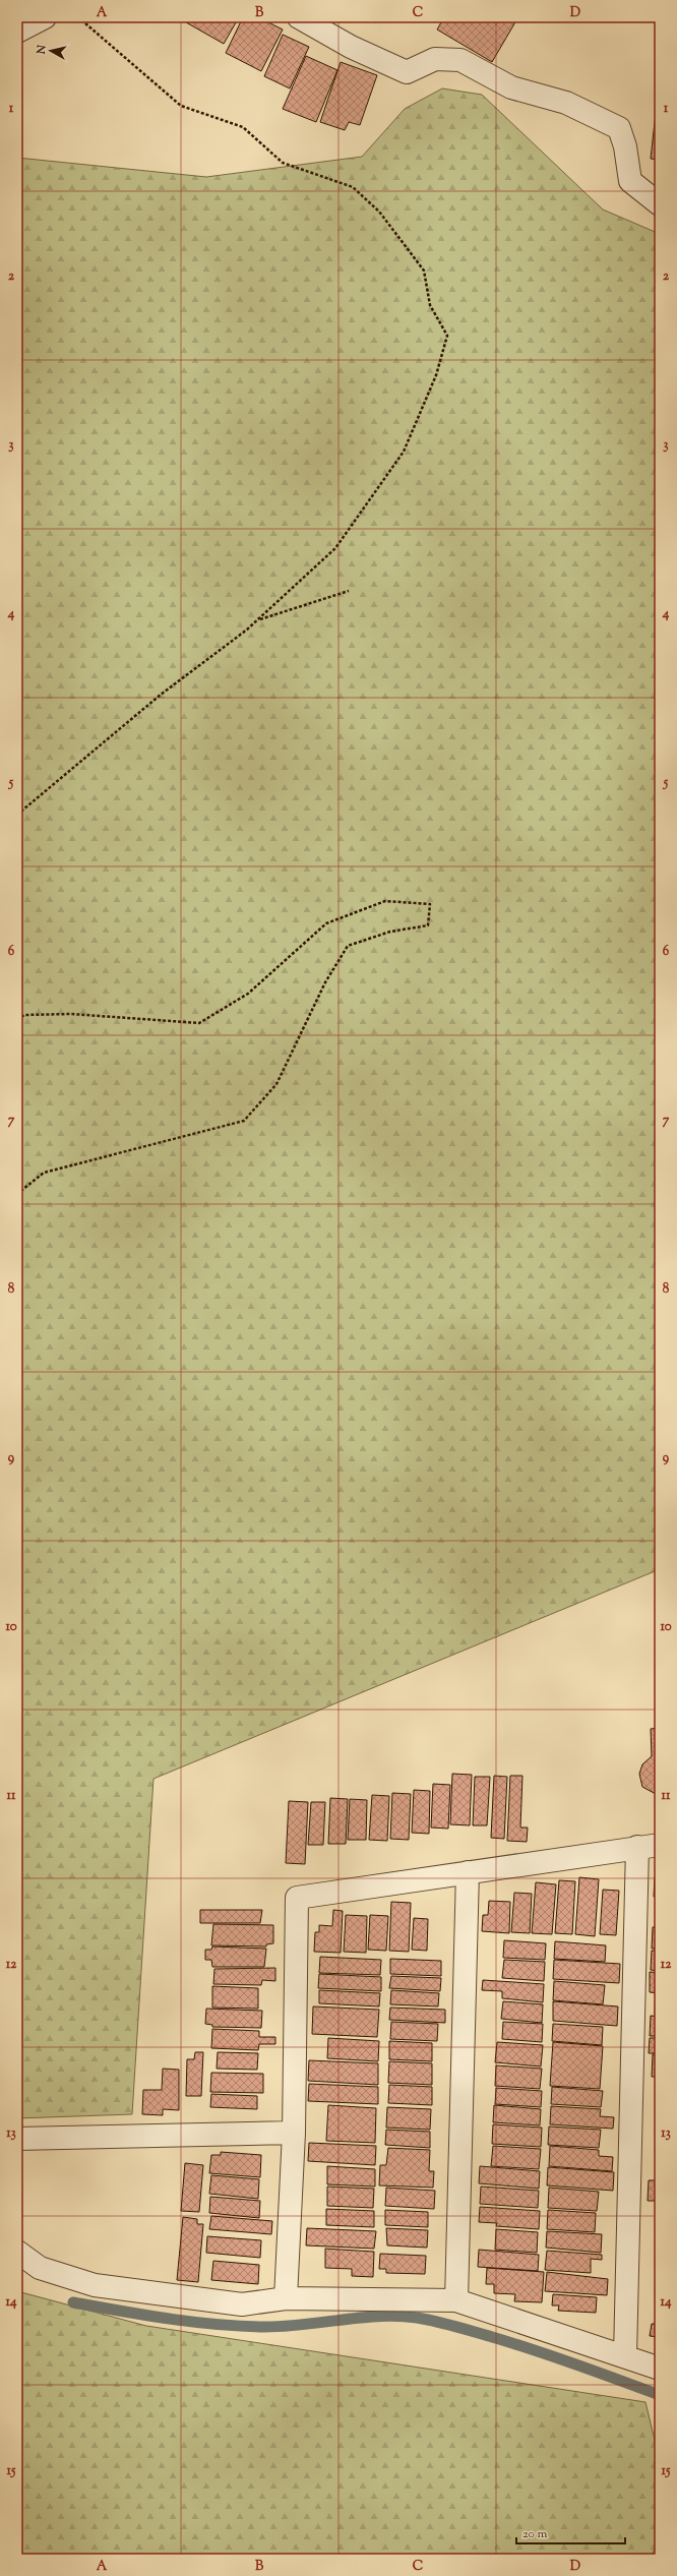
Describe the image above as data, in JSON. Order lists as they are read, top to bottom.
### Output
{
  "scale_bar": "20 m",
  "north": "left",
  "grid": {
    "columns": [
      "A",
      "B",
      "C",
      "D"
    ],
    "rows": [
      "1",
      "2",
      "3",
      "4",
      "5",
      "6",
      "7",
      "8",
      "9",
      "10",
      "11",
      "12",
      "13",
      "14",
      "15"
    ]
  }
}
